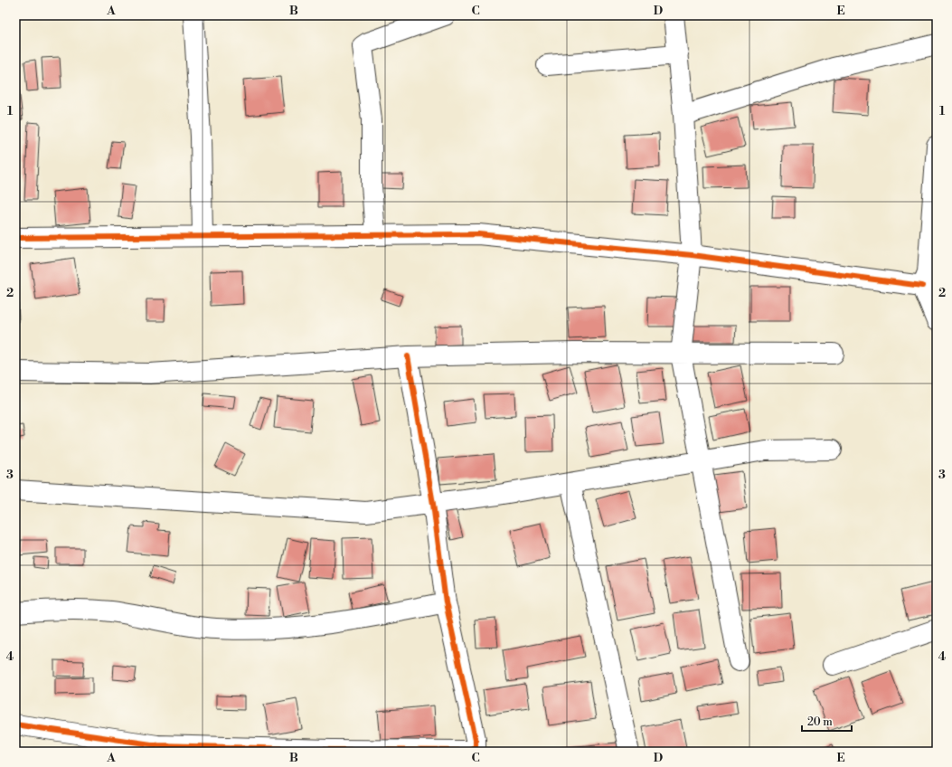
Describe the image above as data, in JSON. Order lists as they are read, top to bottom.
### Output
{
  "scale_bar": "20 m",
  "grid": {
    "columns": [
      "A",
      "B",
      "C",
      "D",
      "E"
    ],
    "rows": [
      "1",
      "2",
      "3",
      "4"
    ]
  }
}
